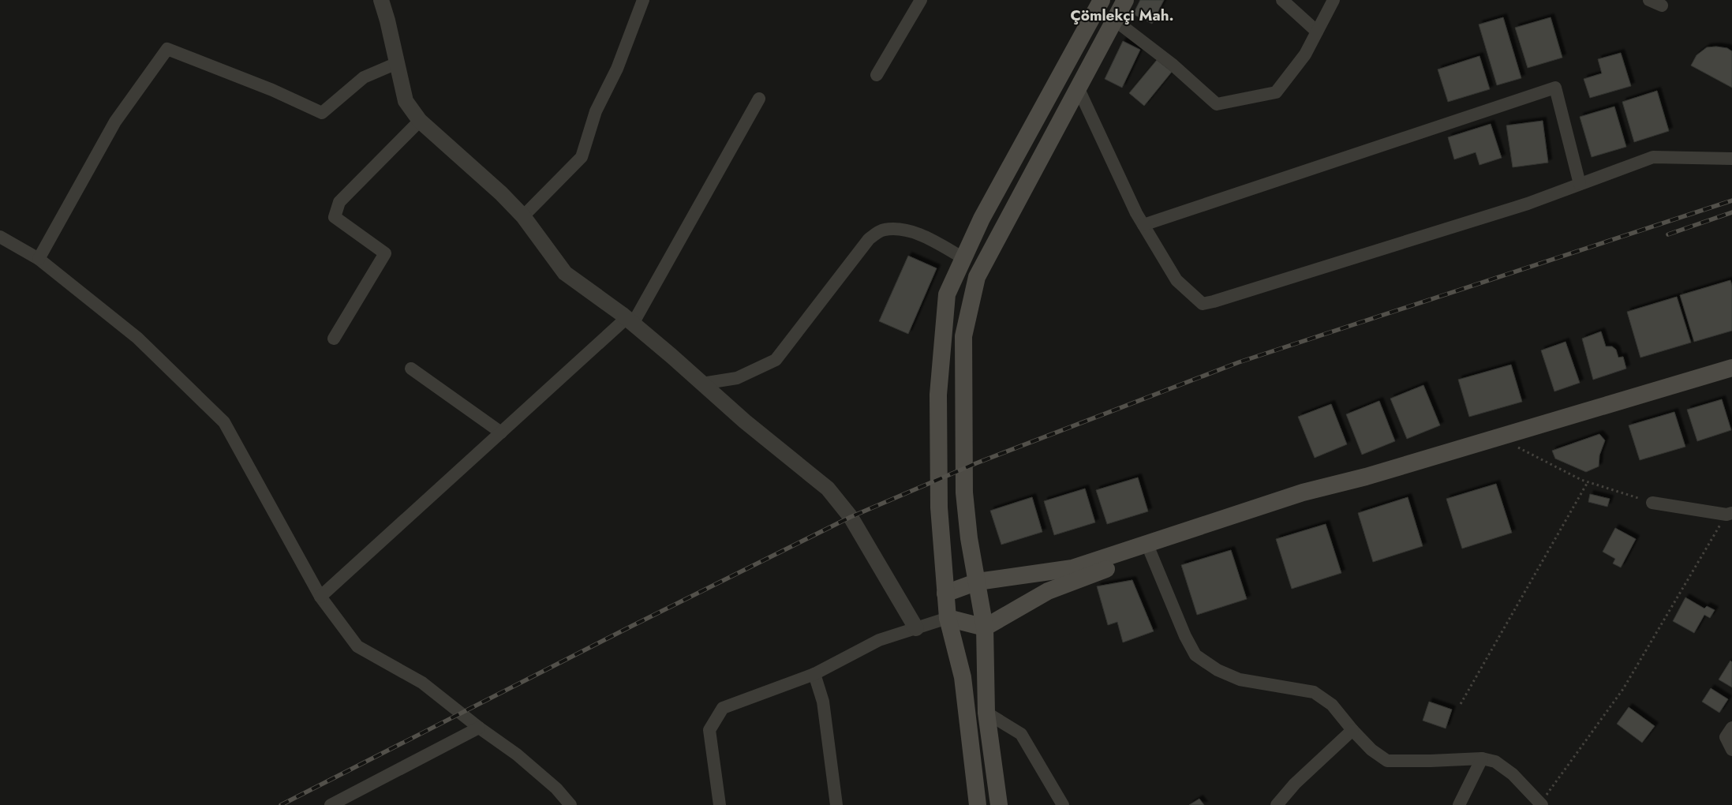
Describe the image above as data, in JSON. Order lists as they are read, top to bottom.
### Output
{
  "districts": ["Çömlekçi Mah."]
}
